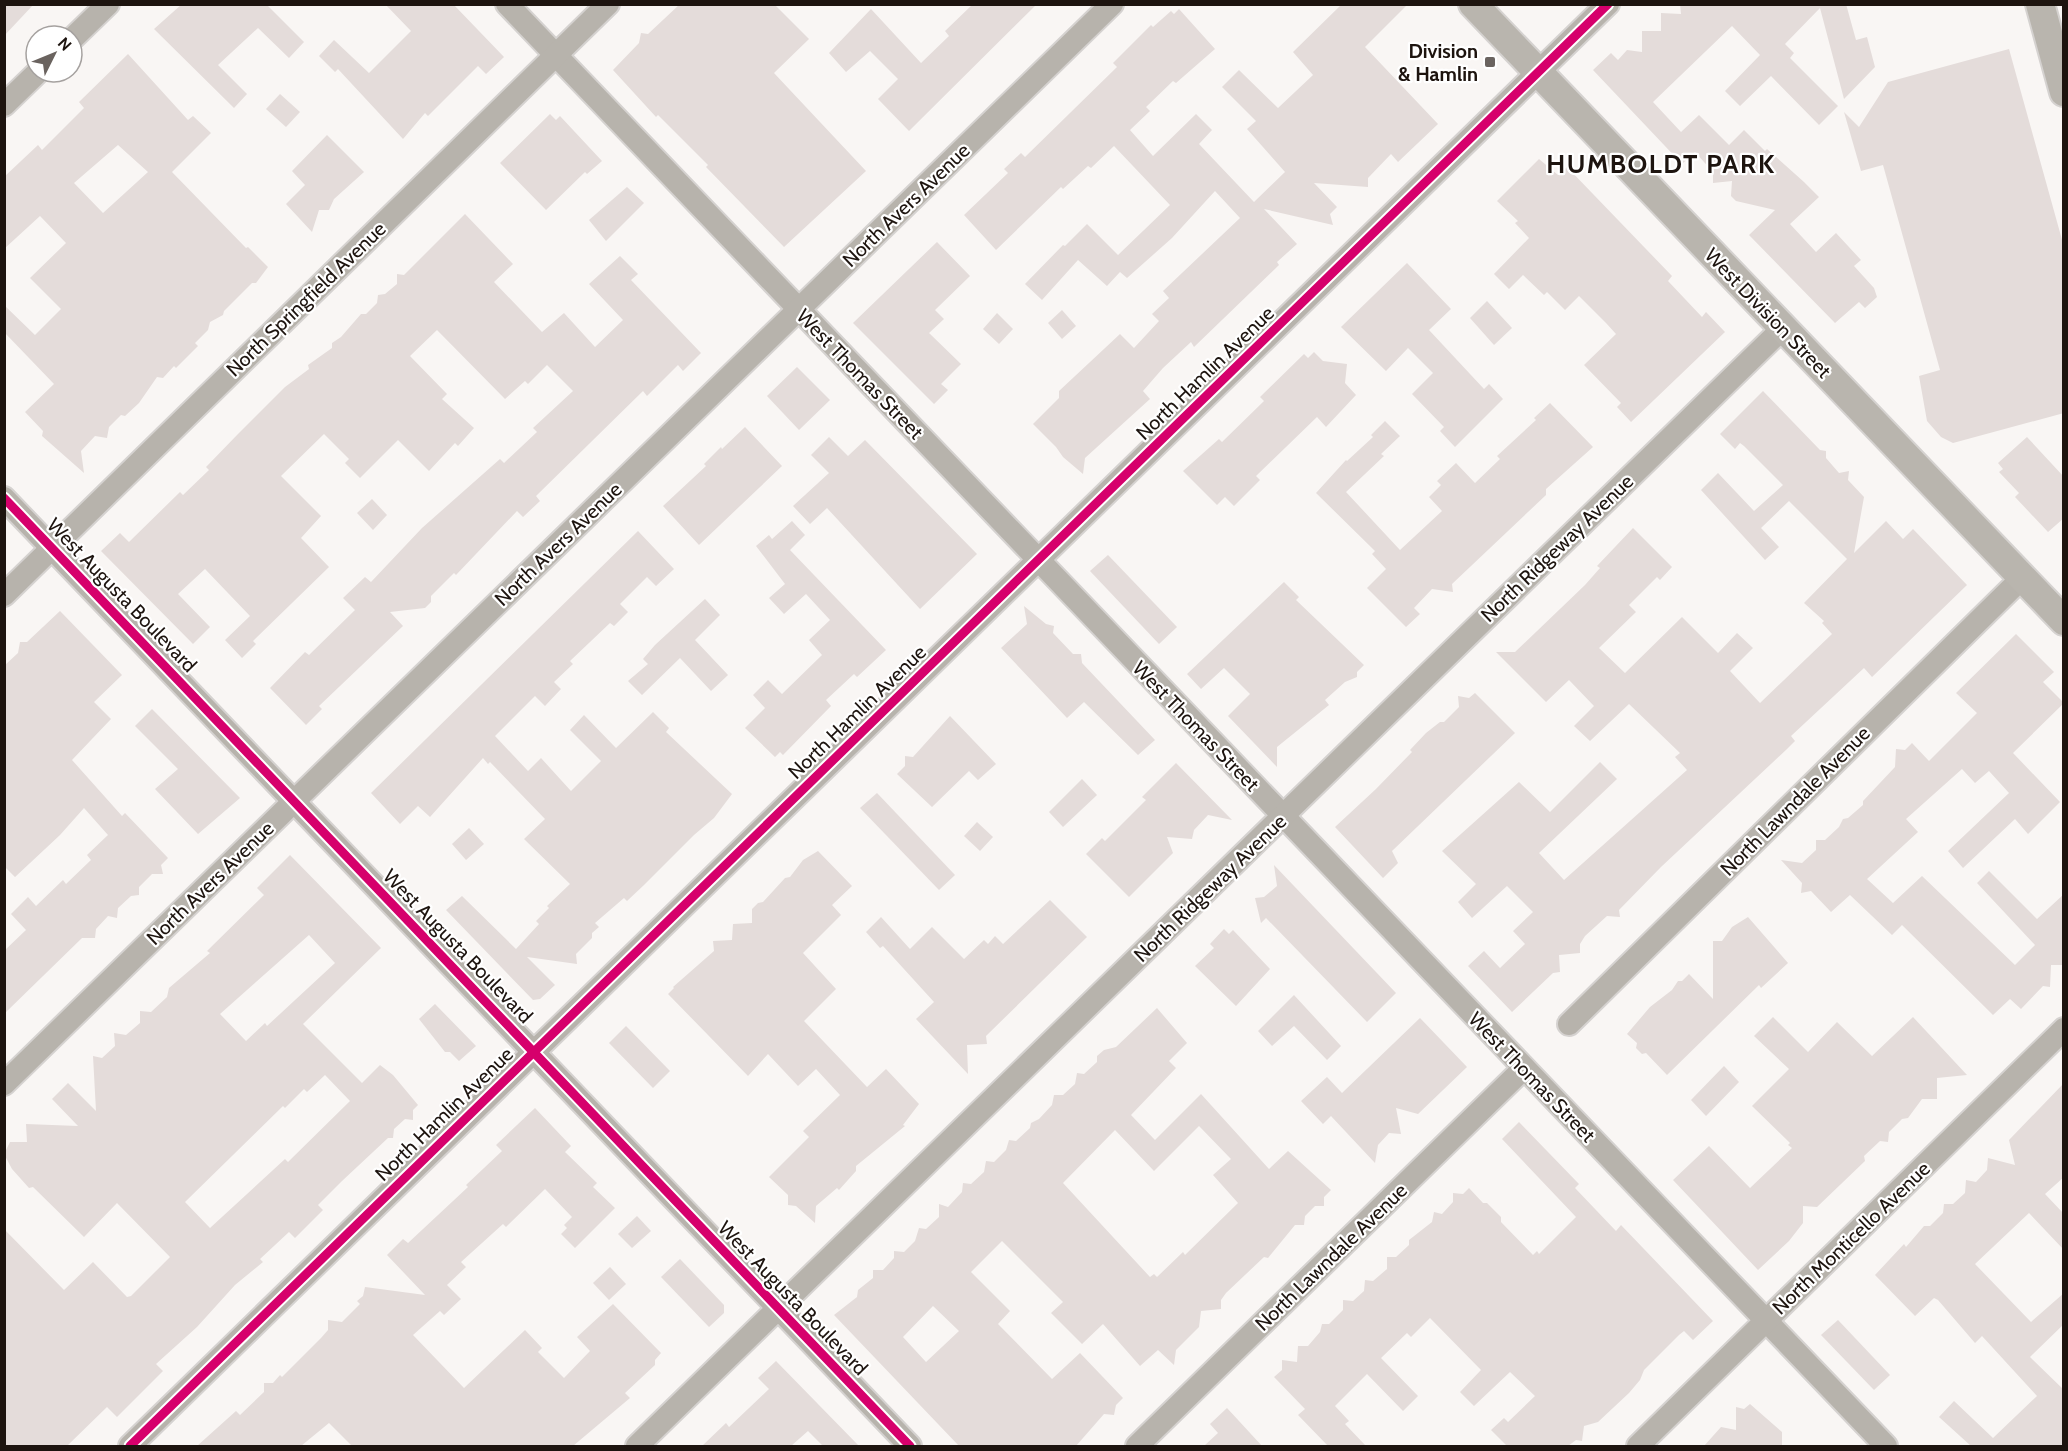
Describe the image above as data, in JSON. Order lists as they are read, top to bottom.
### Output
{
  "streets": {
    "main road": ["West Division Street"],
    "street": [
      "North Avers Avenue",
      "North Springfield Avenue",
      "North Hamlin Avenue",
      "West Thomas Street",
      "North Ridgeway Avenue",
      "West Augusta Boulevard",
      "North Lawndale Avenue",
      "North Monticello Avenue"
    ]
  },
  "crossings": [
    ["North Avers Avenue", "West Thomas Street"],
    ["North Avers Avenue", "West Augusta Boulevard"],
    ["North Springfield Avenue", "West Thomas Street"],
    ["North Springfield Avenue", "West Augusta Boulevard"],
    ["West Division Street", "North Hamlin Avenue"],
    ["West Division Street", "North Ridgeway Avenue"],
    ["West Division Street", "North Lawndale Avenue"],
    ["North Hamlin Avenue", "West Thomas Street"],
    ["North Hamlin Avenue", "West Augusta Boulevard"],
    ["West Thomas Street", "North Ridgeway Avenue"],
    ["West Thomas Street", "North Lawndale Avenue"],
    ["West Thomas Street", "North Monticello Avenue"],
    ["North Ridgeway Avenue", "West Augusta Boulevard"]
  ],
  "districts": ["HUMBOLDT PARK"],
  "places": {
    "transit": ["Division & Hamlin"]
  },
  "north": "top right"
}
